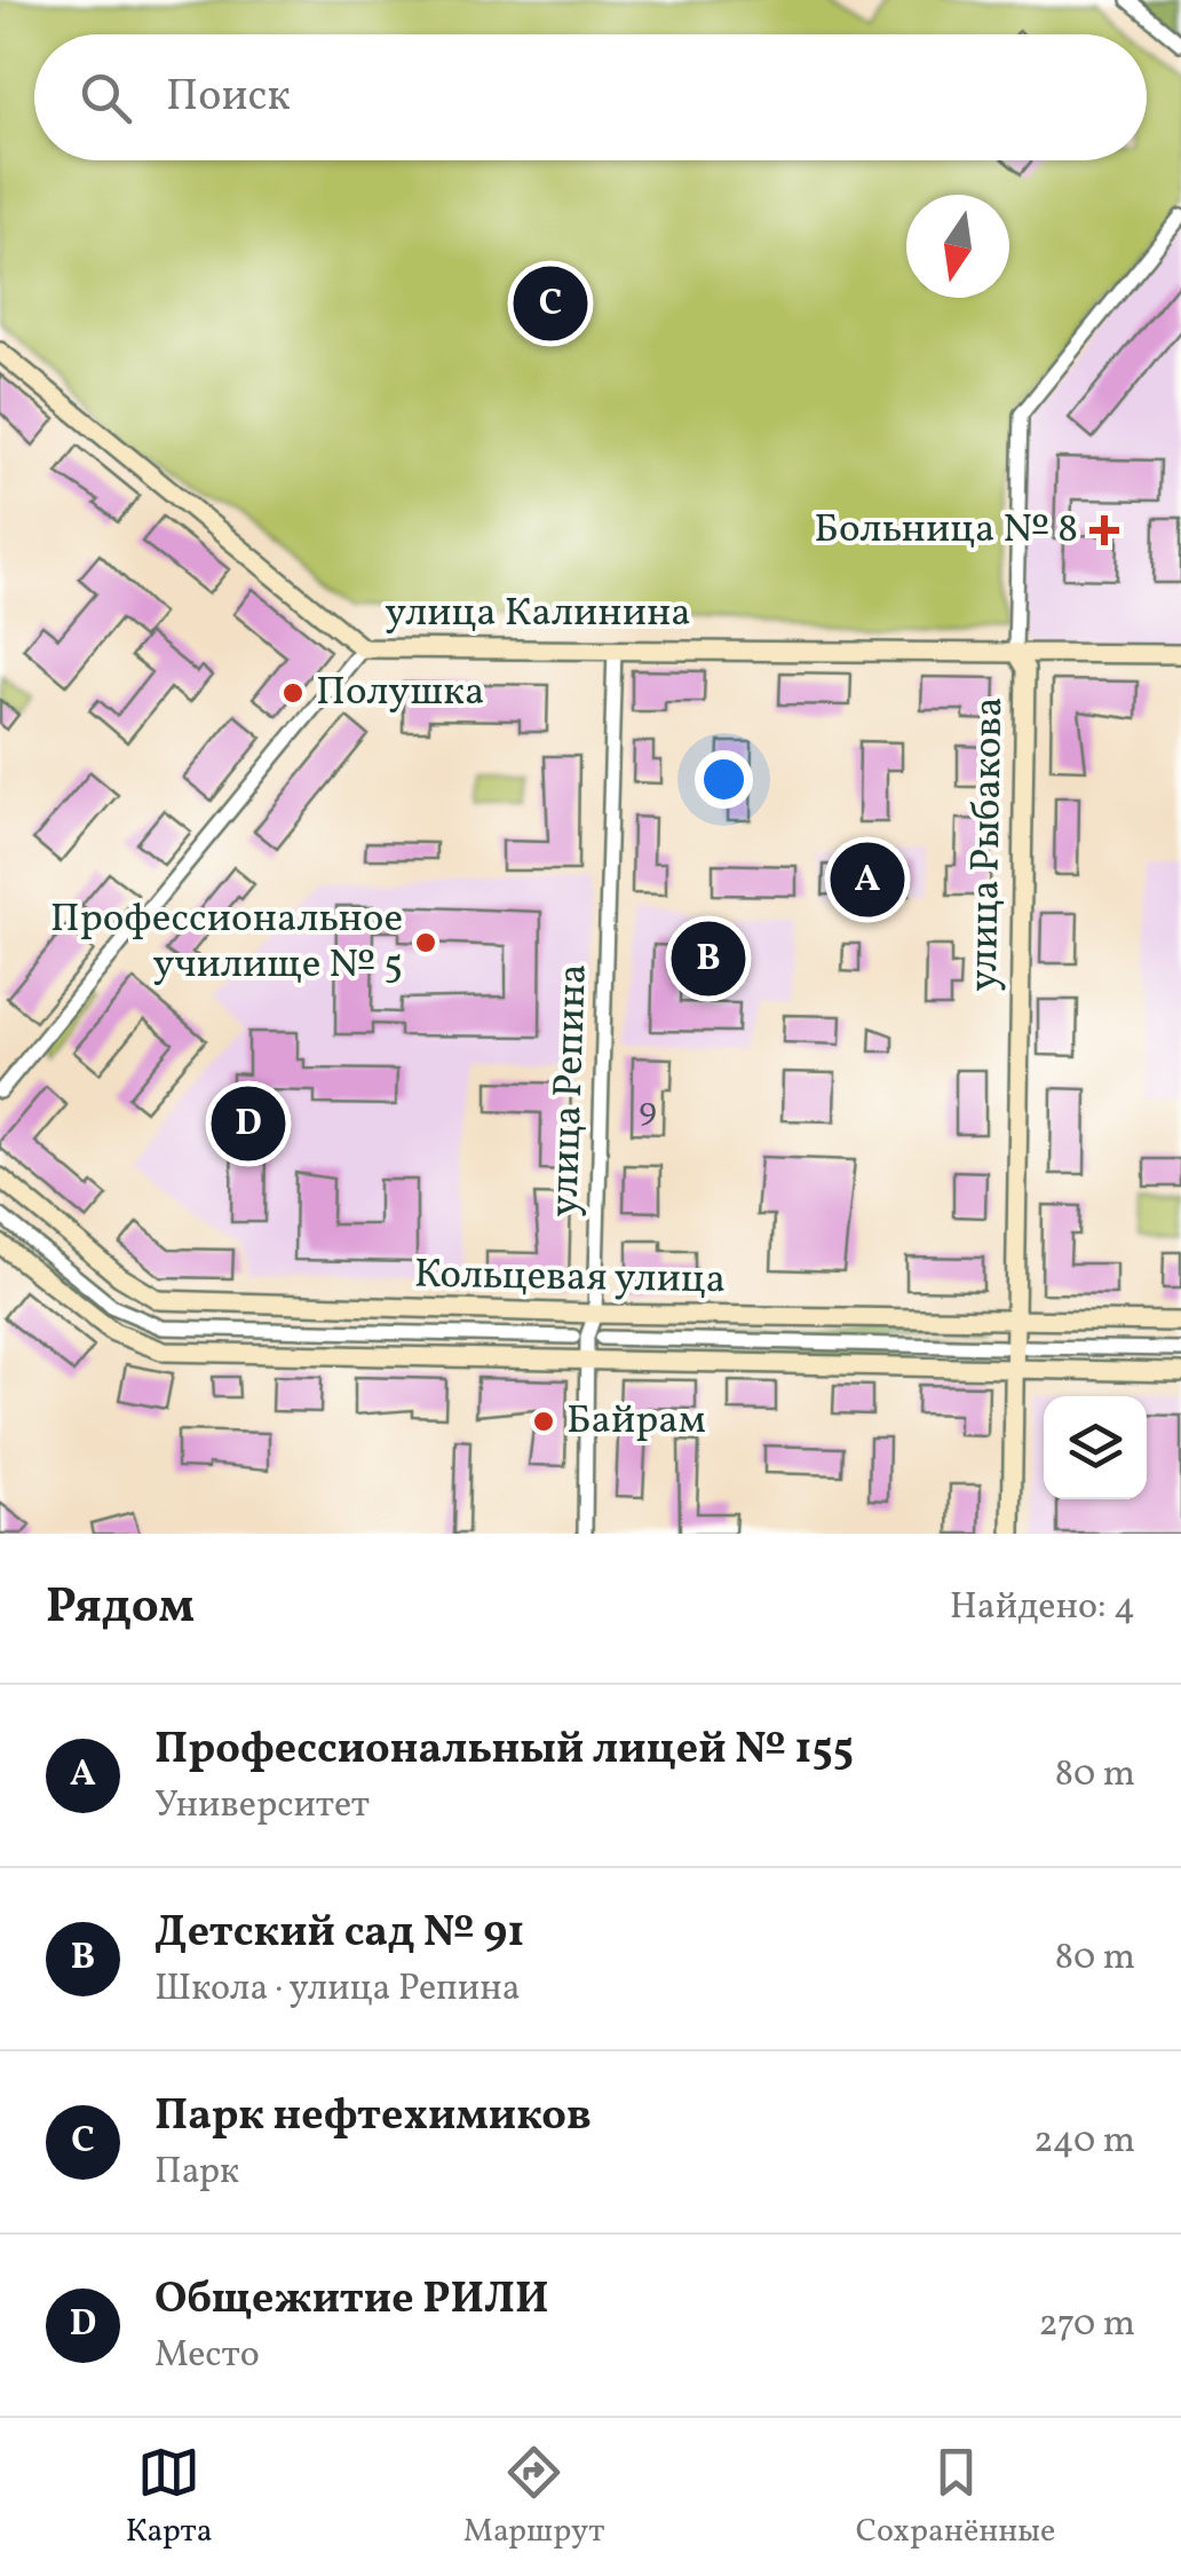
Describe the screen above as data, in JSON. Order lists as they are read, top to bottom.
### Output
{
  "streets": {
    "main road": ["улица Калинина", "улица Рыбакова", "Кольцевая улица"],
    "street": ["улица Репина"]
  },
  "crossings": [
    ["улица Калинина", "улица Рыбакова"],
    ["улица Калинина", "улица Репина"],
    ["улица Рыбакова", "Кольцевая улица"],
    ["улица Репина", "Кольцевая улица"]
  ],
  "places": {
    "health": ["Больница № 8"],
    "other": ["Полушка", "Профессиональное училище № 5", "Байрам"]
  },
  "house_numbers": ["9"],
  "north": "bottom",
  "page": {
    "search": "Поиск",
    "pins": [
      "C",
      "A",
      "B",
      "D"
    ],
    "heading": ["Рядом", "Найдено: 4"],
    "list": [
      {
        "mark": "A",
        "name": "Профессиональный лицей № 155",
        "note": "Университет",
        "value": "80 m"
      },
      {
        "mark": "B",
        "name": "Детский сад № 91",
        "note": "Школа · улица Репина",
        "value": "80 m"
      },
      {
        "mark": "C",
        "name": "Парк нефтехимиков",
        "note": "Парк",
        "value": "240 m"
      },
      {
        "mark": "D",
        "name": "Общежитие РИЛИ",
        "note": "Место",
        "value": "270 m"
      }
    ],
    "nav": ["Карта", "Маршрут", "Сохранённые"]
  }
}
